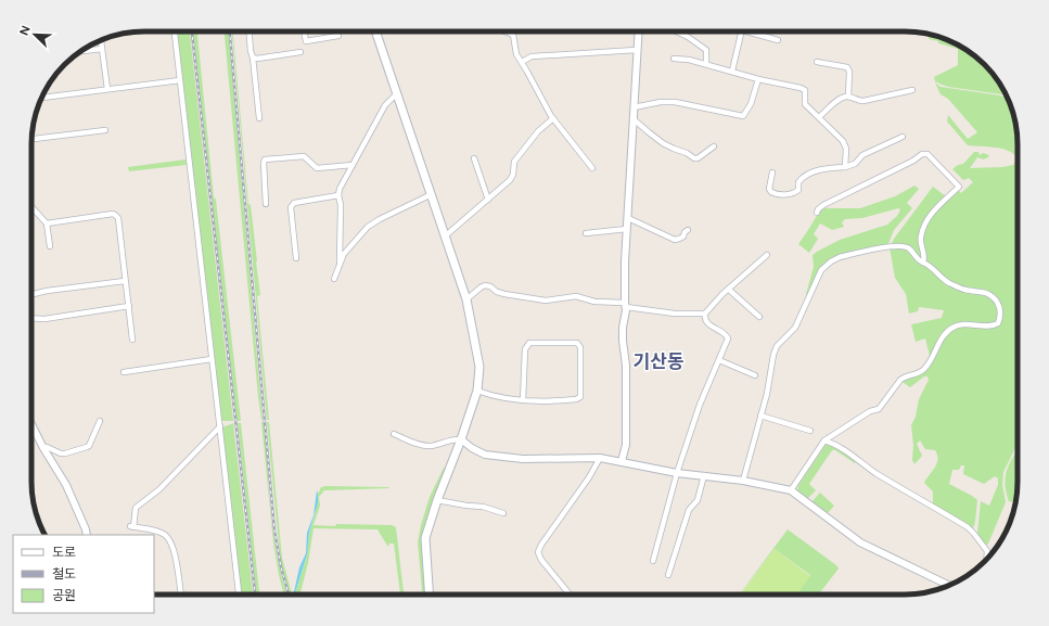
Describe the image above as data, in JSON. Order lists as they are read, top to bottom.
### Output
{
  "districts": ["기산동"],
  "legend": ["도로", "철도", "공원"],
  "north": "top left"
}
